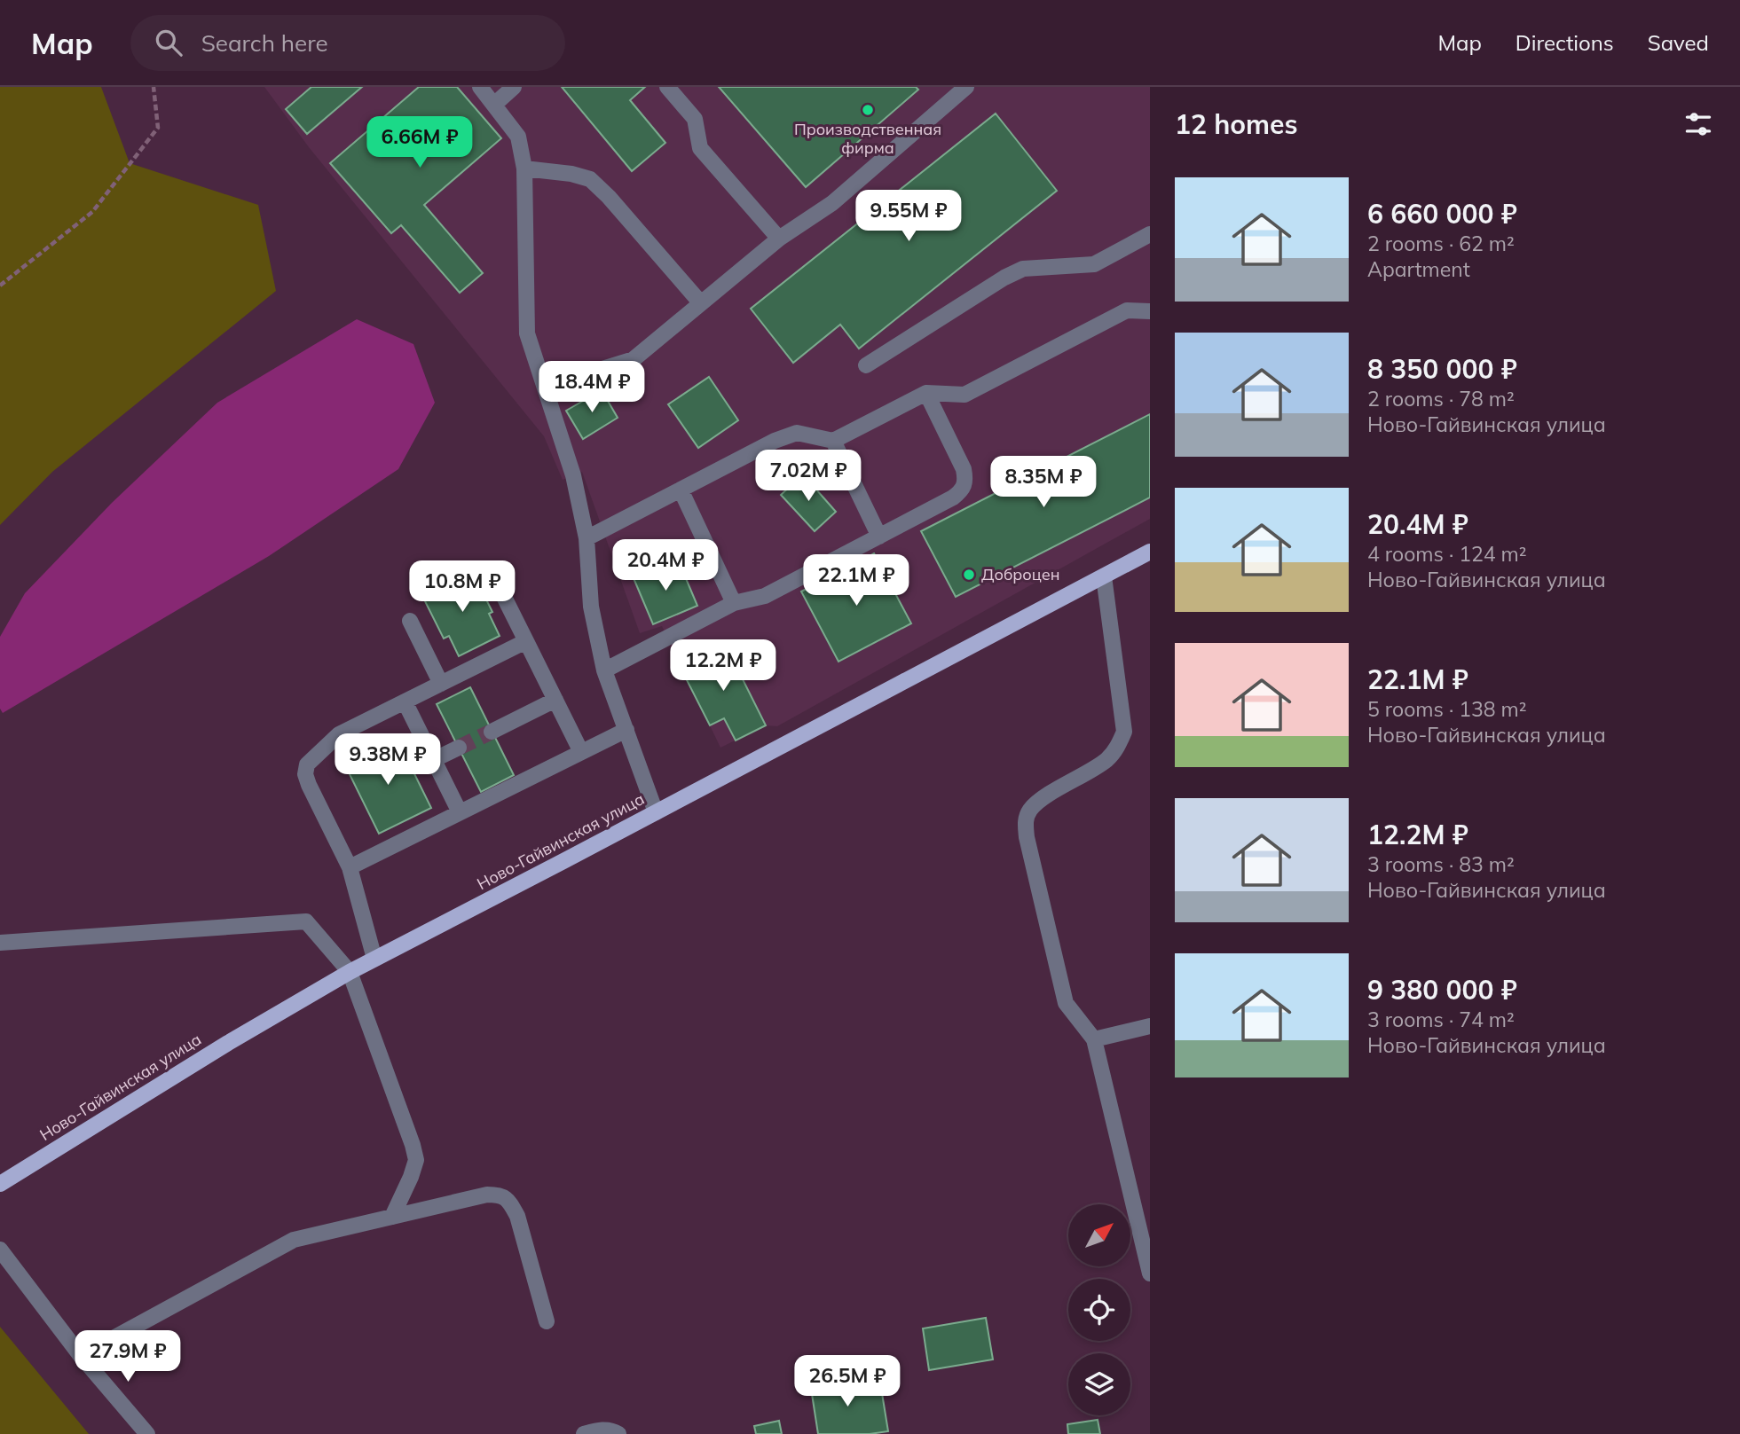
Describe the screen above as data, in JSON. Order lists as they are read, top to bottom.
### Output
{
  "streets": {
    "main road": ["Ново-Гайвинская улица"]
  },
  "places": ["Производственная фирма", "Доброцен"],
  "north": "top right",
  "page": {
    "header": "Map",
    "search": "Search here",
    "nav": ["Map", "Directions", "Saved"],
    "heading": "12 homes",
    "price": [
      "6.66M ₽",
      "9.55M ₽",
      "18.4M ₽",
      "7.02M ₽",
      "8.35M ₽",
      "20.4M ₽",
      "22.1M ₽",
      "10.8M ₽",
      "12.2M ₽",
      "9.38M ₽",
      "27.9M ₽",
      "26.5M ₽"
    ],
    "list": [
      {
        "name": "6 660 000 ₽",
        "note": "2 rooms · 62 m² · Apartment"
      },
      {
        "name": "8 350 000 ₽",
        "note": "2 rooms · 78 m² · Ново-Гайвинская улица"
      },
      {
        "name": "20.4M ₽",
        "note": "4 rooms · 124 m² · Ново-Гайвинская улица"
      },
      {
        "name": "22.1M ₽",
        "note": "5 rooms · 138 m² · Ново-Гайвинская улица"
      },
      {
        "name": "12.2M ₽",
        "note": "3 rooms · 83 m² · Ново-Гайвинская улица"
      },
      {
        "name": "9 380 000 ₽",
        "note": "3 rooms · 74 m² · Ново-Гайвинская улица"
      }
    ]
  }
}
